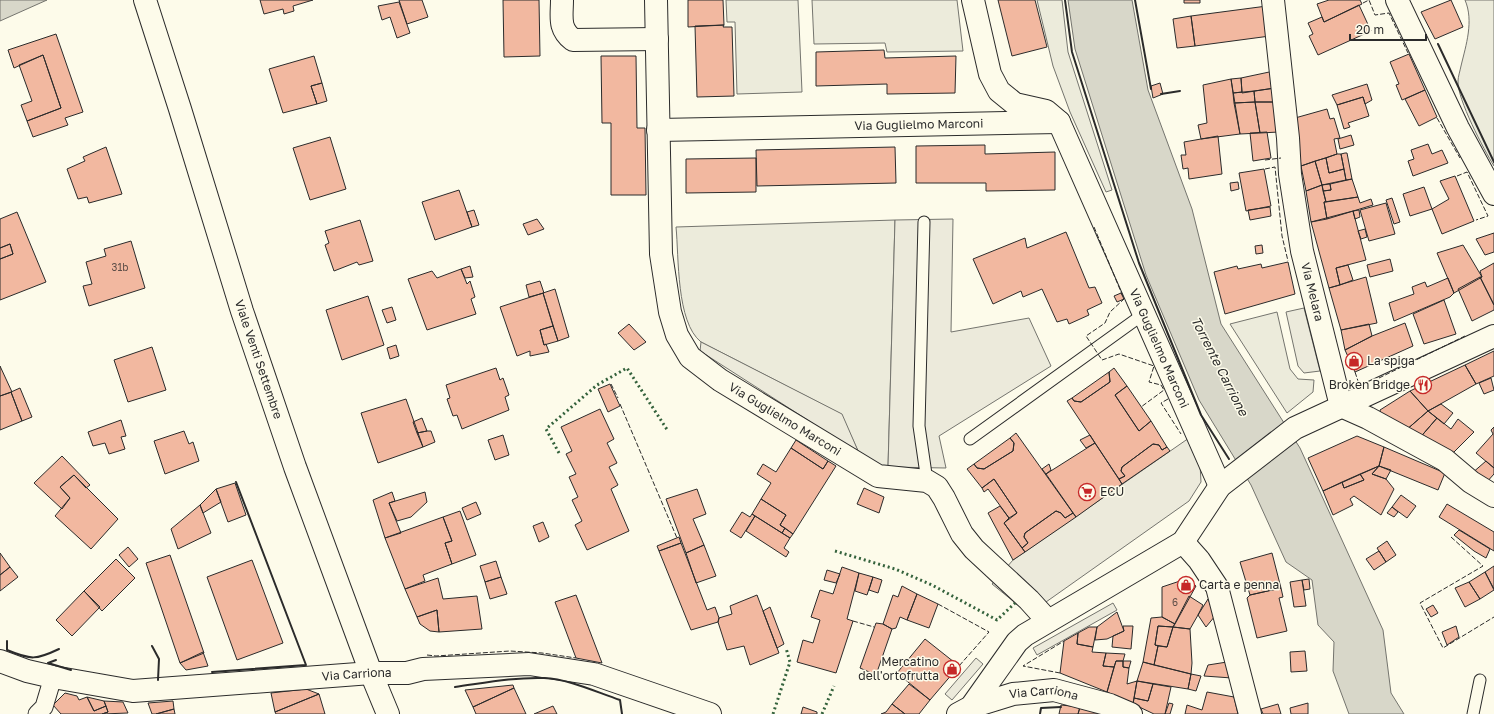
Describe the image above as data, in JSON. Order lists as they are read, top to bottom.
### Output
{
  "streets": {
    "street": [
      "Via Guglielmo Marconi",
      "Via Melara",
      "Viale Venti Settembre",
      "Via Carriona"
    ]
  },
  "crossings": [
    ["Viale Venti Settembre", "Via Carriona"]
  ],
  "water": ["Torrente Carrione"],
  "places": {
    "shop": ["La spiga", "Carta e penna", "Mercatino dell'ortofrutta"],
    "restaurant": ["Broken Bridge"],
    "supermarket": ["ECU"]
  },
  "house_numbers": ["31b", "6"],
  "scale_bar": "20 m"
}
